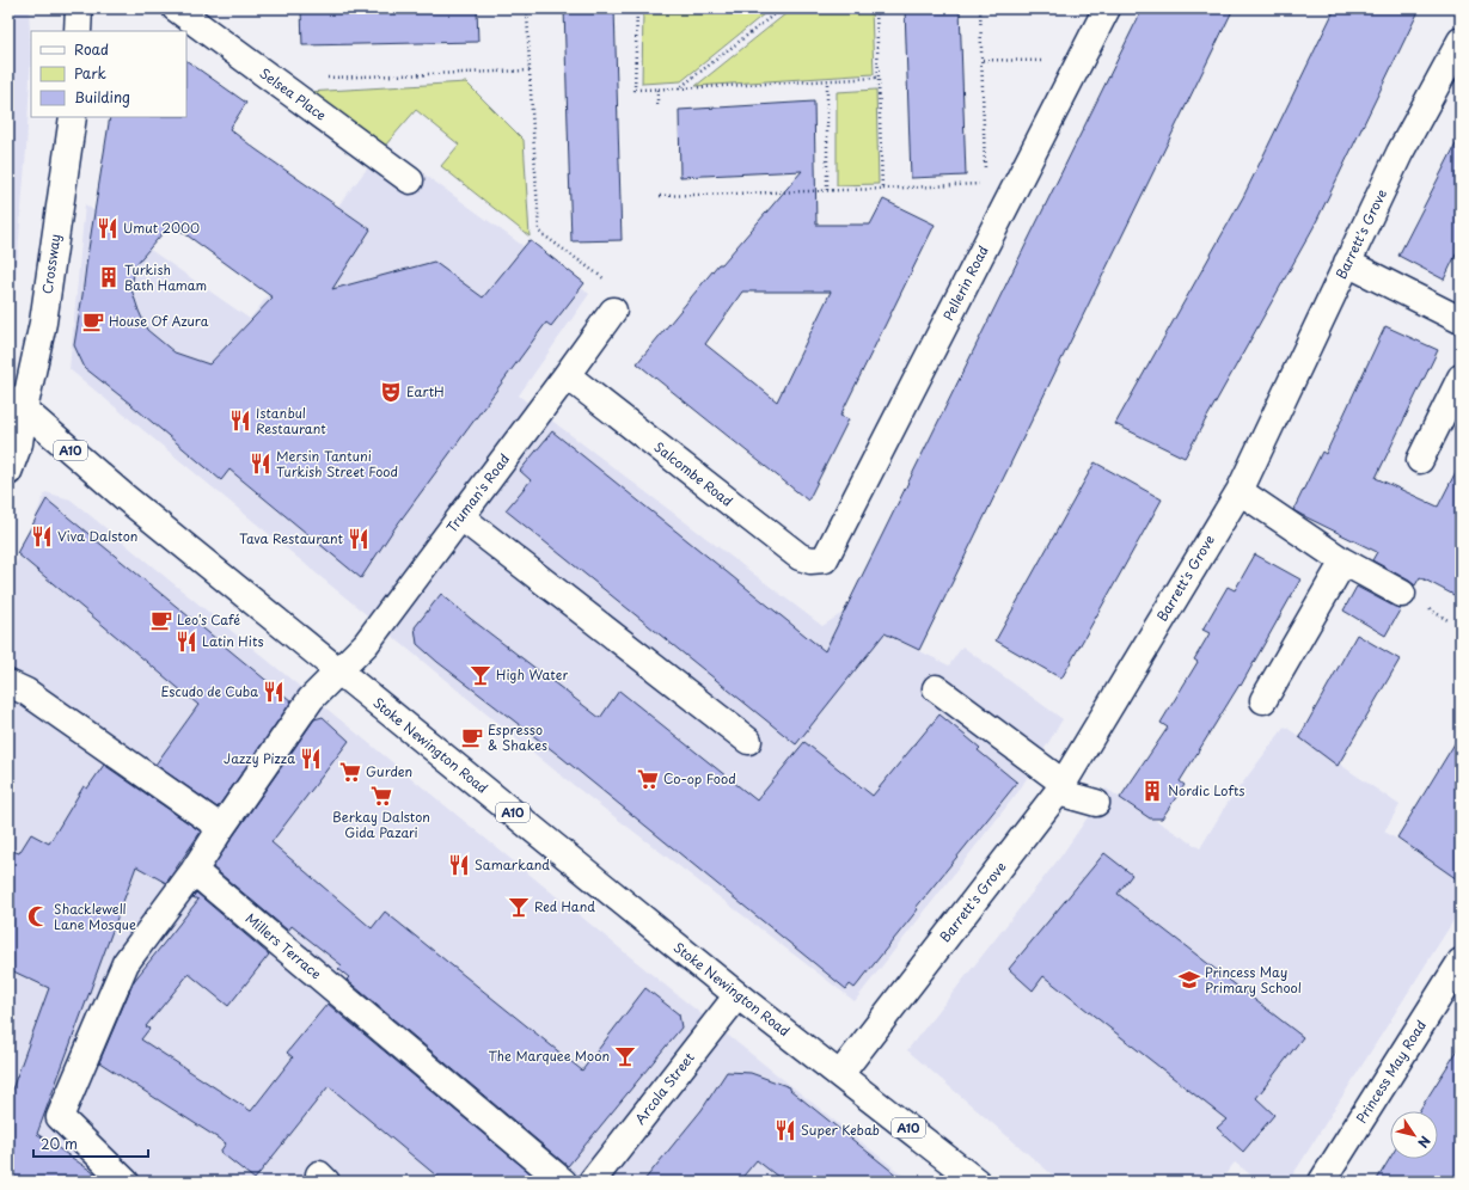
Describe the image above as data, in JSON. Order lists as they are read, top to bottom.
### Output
{
  "streets": {
    "main road": [
      "Selsea Place",
      "Barrett's Grove",
      "Crossway",
      "Pellerin Road",
      "A10",
      "Salcombe Road",
      "Truman's Road",
      "Stoke Newington Road",
      "Millers Terrace",
      "Princess May Road",
      "Arcola Street"
    ]
  },
  "crossings": [
    ["Barrett's Grove", "Stoke Newington Road"],
    ["Crossway", "Stoke Newington Road"],
    ["Pellerin Road", "Salcombe Road"],
    ["Salcombe Road", "Truman's Road"],
    ["Truman's Road", "Stoke Newington Road"],
    ["Stoke Newington Road", "Arcola Street"]
  ],
  "places": {
    "restaurant": [
      "Umut 2000",
      "Istanbul Restaurant",
      "Mersin Tantuni Turkish Street Food",
      "Viva Dalston",
      "Tava Restaurant",
      "Latin Hits",
      "Escudo de Cuba",
      "Jazzy Pizza",
      "Samarkand",
      "Super Kebab"
    ],
    "building": ["Turkish Bath Hamam", "Nordic Lofts"],
    "cafe": ["House Of Azura", "Leo's Café", "Espresso & Shakes"],
    "theatre": ["EartH"],
    "bar": ["High Water", "Red Hand", "The Marquee Moon"],
    "supermarket": ["Gurden", "Co-op Food", "Berkay Dalston Gida Pazari"],
    "mosque": ["Shacklewell Lane Mosque"],
    "school or university": ["Princess May Primary School"]
  },
  "legend": ["Road", "Park", "Building"],
  "scale_bar": "20 m",
  "north": "bottom right"
}
